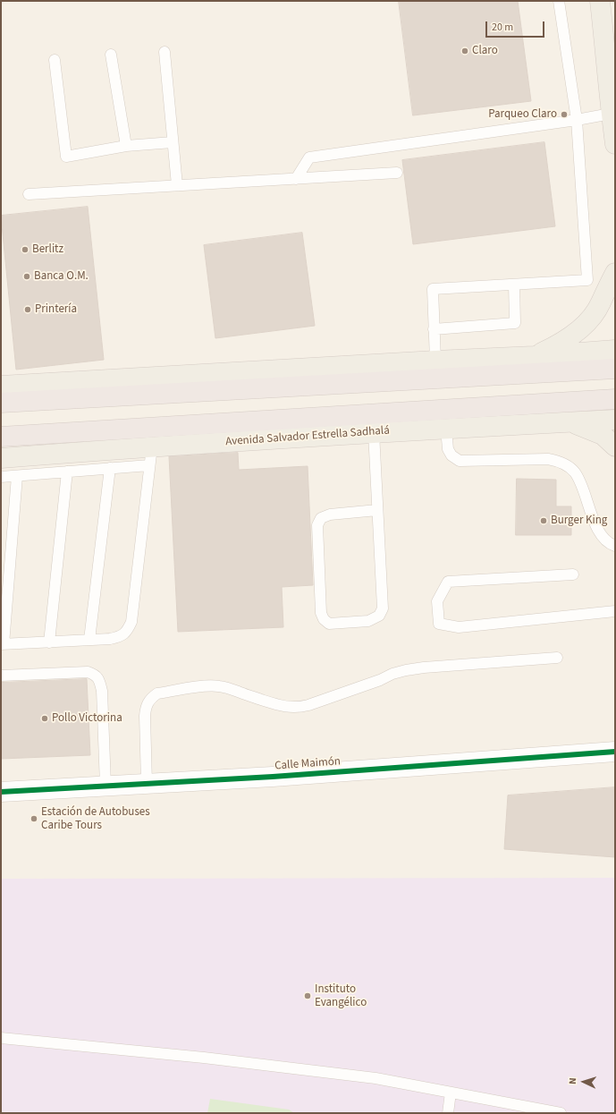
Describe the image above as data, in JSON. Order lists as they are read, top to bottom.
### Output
{
  "streets": {
    "highway": ["Avenida Salvador Estrella Sadhalá"],
    "street": ["Calle Maimón"]
  },
  "places": [
    "Claro",
    "Parqueo Claro",
    "Berlitz",
    "Banca O.M.",
    "Printería",
    "Burger King",
    "Pollo Victorina",
    "Estación de Autobuses Caribe Tours",
    "Instituto Evangélico"
  ],
  "scale_bar": "20 m",
  "north": "left"
}
